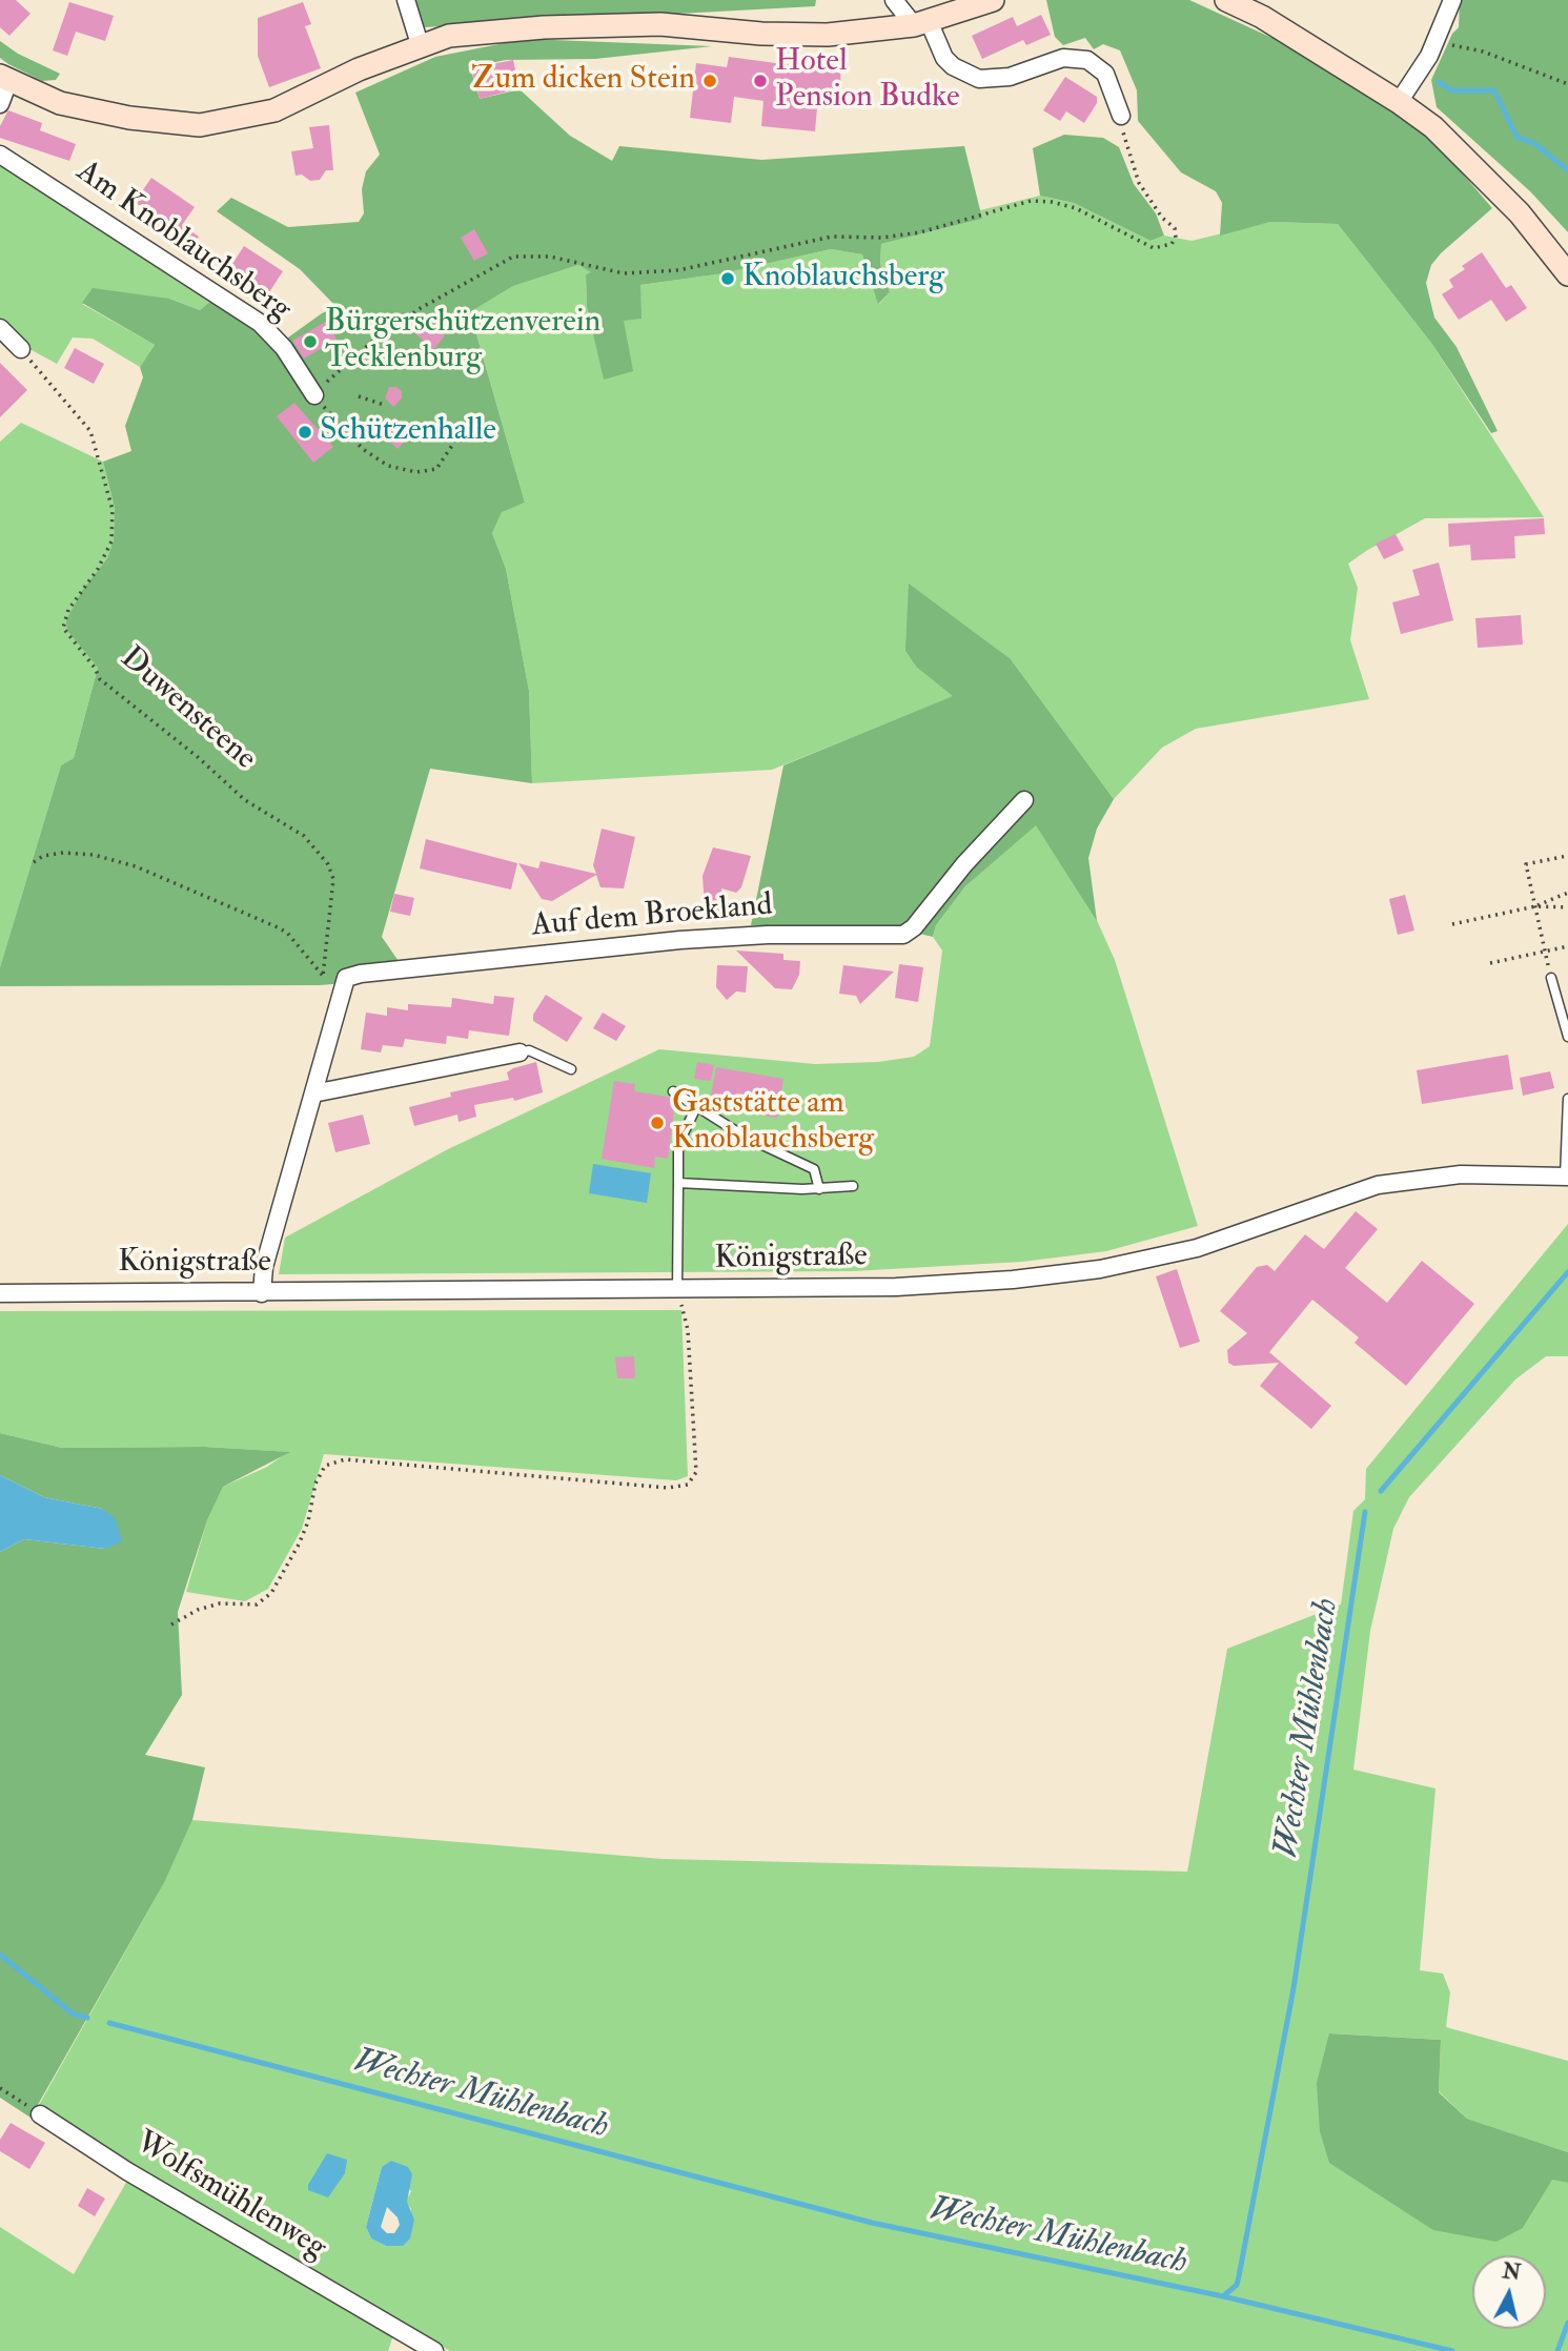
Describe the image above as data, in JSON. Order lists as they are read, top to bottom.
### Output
{
  "streets": {
    "street": [
      "Am Knoblauchsberg",
      "Auf dem Broekland",
      "Königstraße",
      "Wolfsmühlenweg"
    ],
    "path": ["Duwensteene"]
  },
  "crossings": [
    ["Auf dem Broekland", "Königstraße"]
  ],
  "water": ["Wechter Mühlenbach"],
  "places": [
    "Zum dicken Stein",
    "Hotel Pension Budke",
    "Knoblauchsberg",
    "Bürgerschützenverein Tecklenburg",
    "Schützenhalle",
    "Gaststätte am Knoblauchsberg"
  ],
  "north": "top"
}
